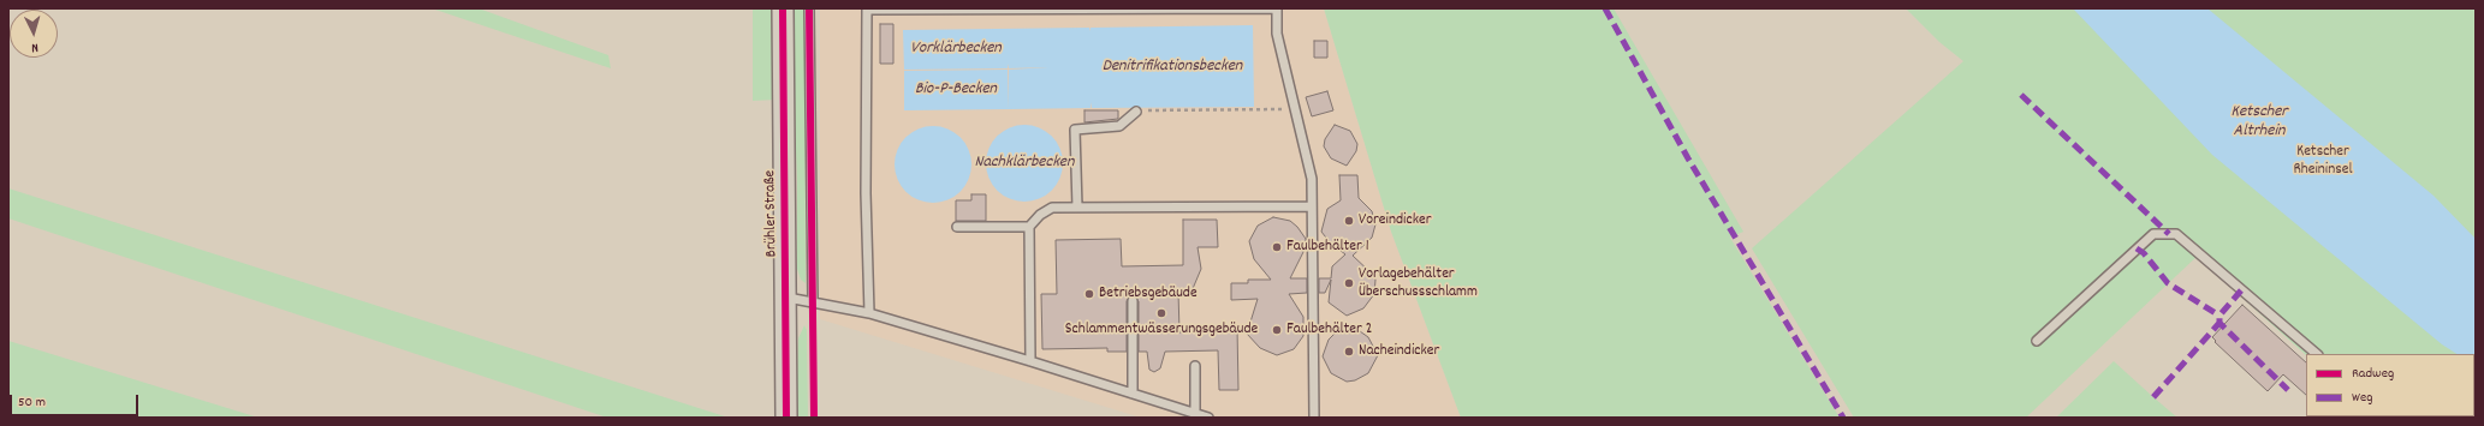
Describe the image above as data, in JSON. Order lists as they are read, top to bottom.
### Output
{
  "streets": {
    "street": ["Brühler Straße"]
  },
  "water": [
    "Vorklärbecken",
    "Denitrifikationsbecken",
    "Bio-P-Becken",
    "Ketscher Altrhein",
    "Nachklärbecken"
  ],
  "parks": ["Ketscher Rheininsel"],
  "places": [
    "Voreindicker",
    "Faulbehälter 1",
    "Vorlagebehälter Überschussschlamm",
    "Betriebsgebäude",
    "Schlammentwässerungsgebäude",
    "Faulbehälter 2",
    "Nacheindicker"
  ],
  "legend": ["Radweg", "Weg"],
  "scale_bar": "50 m",
  "north": "bottom"
}
